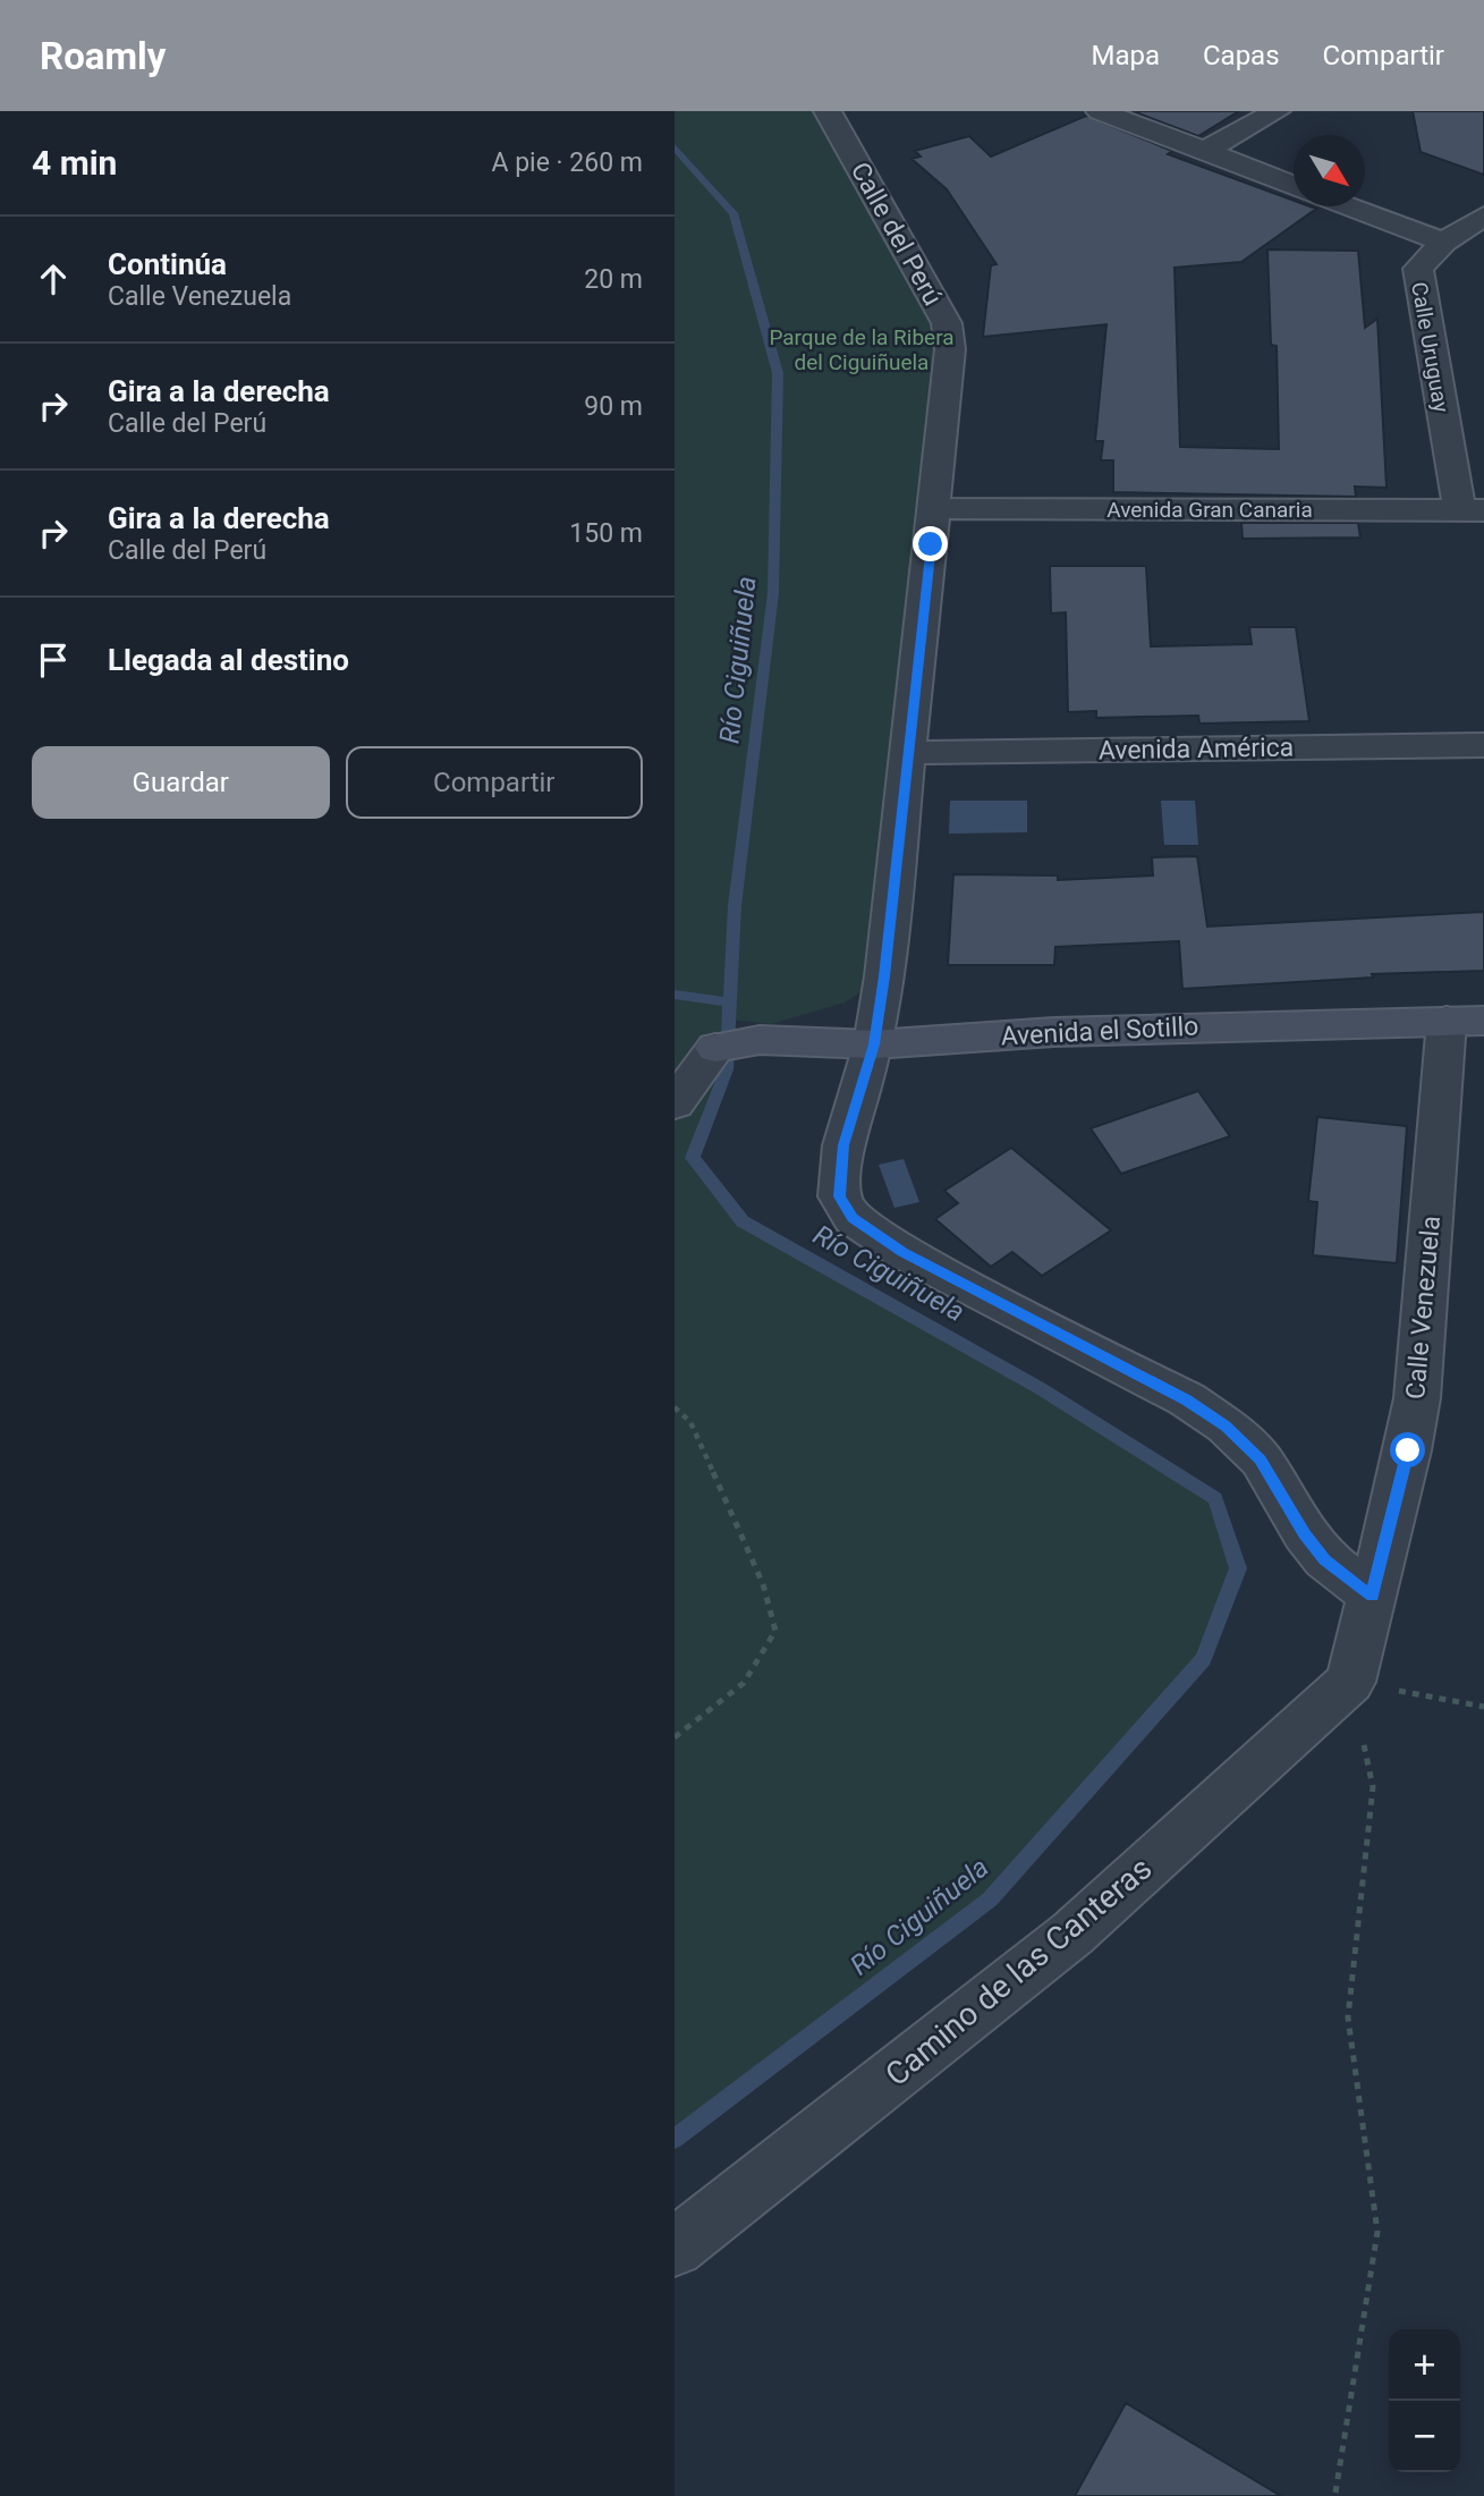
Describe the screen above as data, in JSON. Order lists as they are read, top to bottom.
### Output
{
  "streets": {
    "street": [
      "Calle del Perú",
      "Calle Uruguay",
      "Avenida Gran Canaria",
      "Avenida América",
      "Avenida el Sotillo",
      "Calle Venezuela",
      "Camino de las Canteras"
    ]
  },
  "crossings": [
    ["Calle del Perú", "Avenida Gran Canaria"],
    ["Calle del Perú", "Avenida América"],
    ["Calle del Perú", "Avenida el Sotillo"],
    ["Calle del Perú", "Calle Venezuela"],
    ["Calle Uruguay", "Avenida Gran Canaria"],
    ["Avenida el Sotillo", "Calle Venezuela"],
    ["Calle Venezuela", "Camino de las Canteras"]
  ],
  "water": ["Río Ciguiñuela"],
  "parks": ["Parque de la Ribera del Ciguiñuela"],
  "north": "bottom right",
  "page": {
    "header": "Roamly",
    "nav": ["Mapa", "Capas", "Compartir"],
    "heading": ["4 min", "A pie · 260 m"],
    "list": [
      ["Continúa", "Calle Venezuela", "20 m"],
      ["Gira a la derecha", "Calle del Perú", "90 m"],
      ["Gira a la derecha", "Calle del Perú", "150 m"],
      "Llegada al destino"
    ],
    "buttons": ["Guardar", "Compartir"],
    "map_buttons": ["+", "−"]
  }
}
